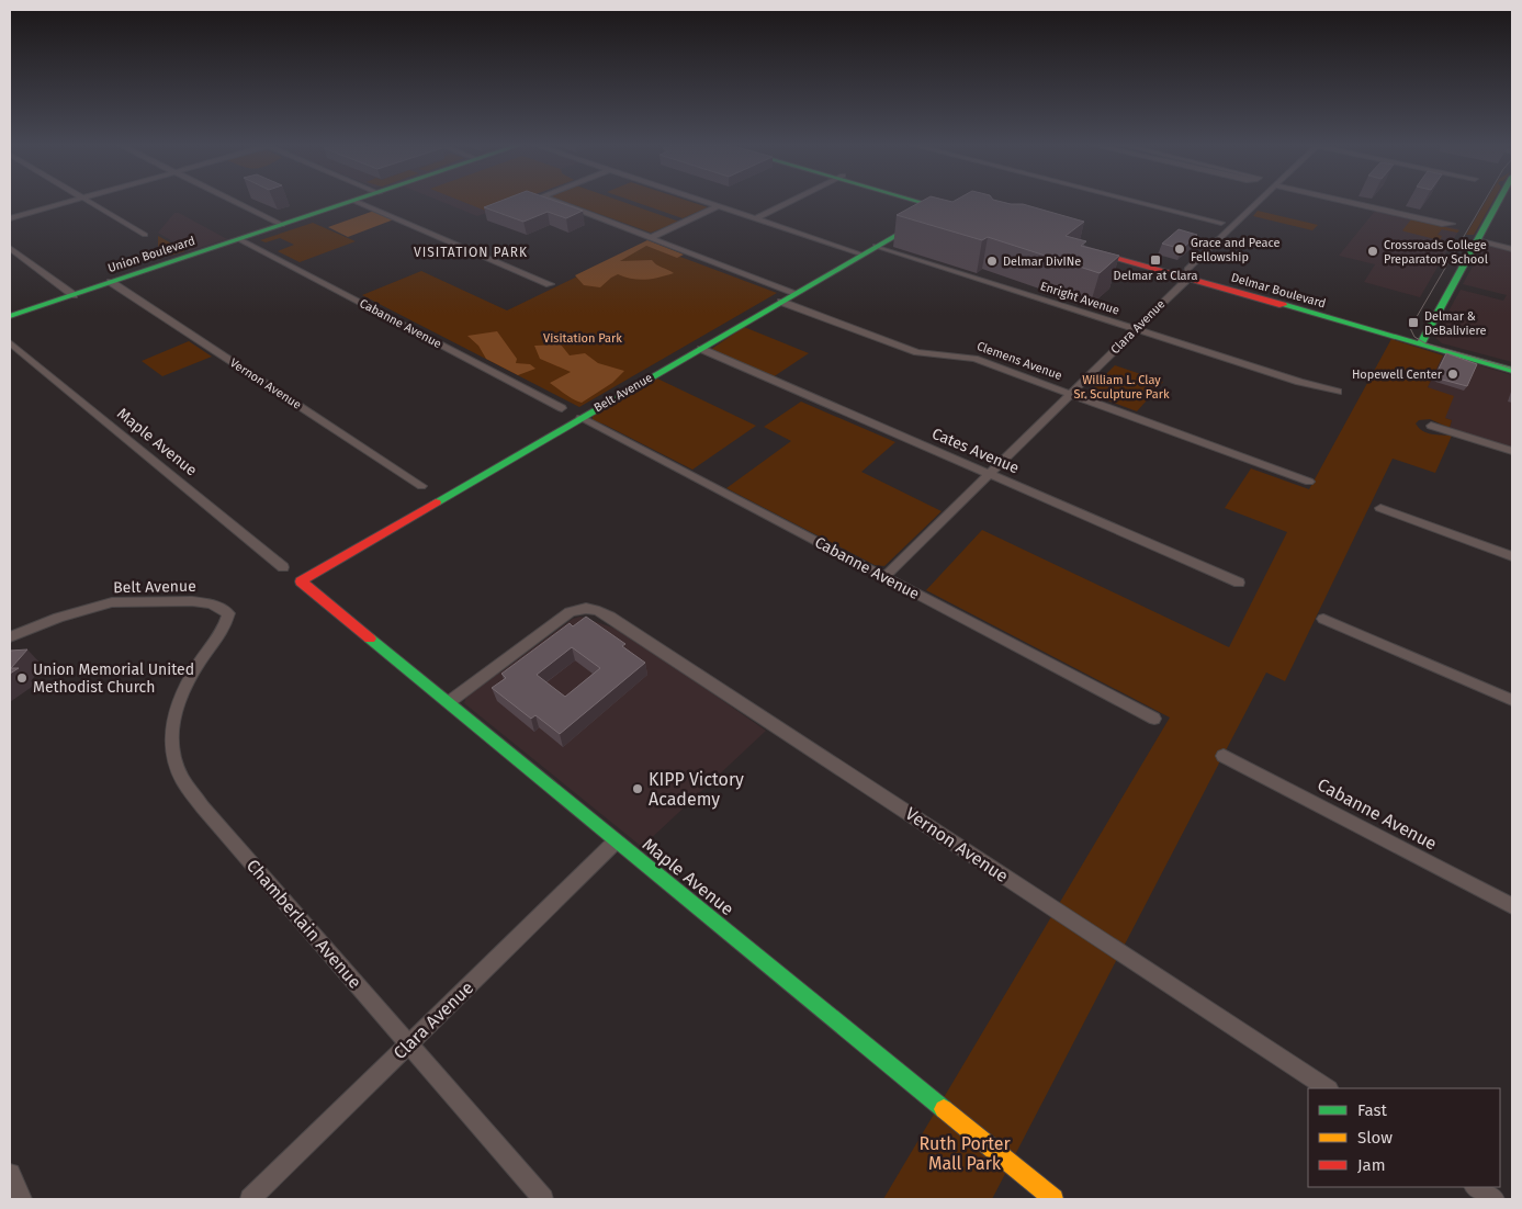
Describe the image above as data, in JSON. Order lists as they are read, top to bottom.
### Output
{
  "streets": {
    "main road": [
      "Union Boulevard",
      "Delmar Boulevard",
      "Belt Avenue",
      "Maple Avenue"
    ],
    "street": [
      "Enright Avenue",
      "Cabanne Avenue",
      "Clara Avenue",
      "Clemens Avenue",
      "Vernon Avenue",
      "Cates Avenue",
      "Chamberlain Avenue"
    ]
  },
  "crossings": [
    ["Union Boulevard", "Cabanne Avenue"],
    ["Union Boulevard", "Vernon Avenue"],
    ["Delmar Boulevard", "Clara Avenue"],
    ["Enright Avenue", "Clara Avenue"],
    ["Enright Avenue", "Belt Avenue"],
    ["Cabanne Avenue", "Clara Avenue"],
    ["Cabanne Avenue", "Belt Avenue"],
    ["Clara Avenue", "Clemens Avenue"],
    ["Clara Avenue", "Maple Avenue"],
    ["Clara Avenue", "Cates Avenue"],
    ["Clara Avenue", "Chamberlain Avenue"],
    ["Clemens Avenue", "Belt Avenue"],
    ["Vernon Avenue", "Maple Avenue"],
    ["Belt Avenue", "Maple Avenue"],
    ["Belt Avenue", "Cates Avenue"],
    ["Belt Avenue", "Chamberlain Avenue"]
  ],
  "districts": ["VISITATION PARK"],
  "parks": ["Visitation Park", "William L. Clay Sr. Sculpture Park", "Ruth Porter Mall Park"],
  "places": {
    "other": [
      "Grace and Peace Fellowship",
      "Crossroads College Preparatory School",
      "Delmar DivINe",
      "Hopewell Center",
      "Union Memorial United Methodist Church",
      "KIPP Victory Academy"
    ],
    "transit": ["Delmar at Clara", "Delmar & DeBaliviere"]
  },
  "legend": ["Fast", "Slow", "Jam"]
}
